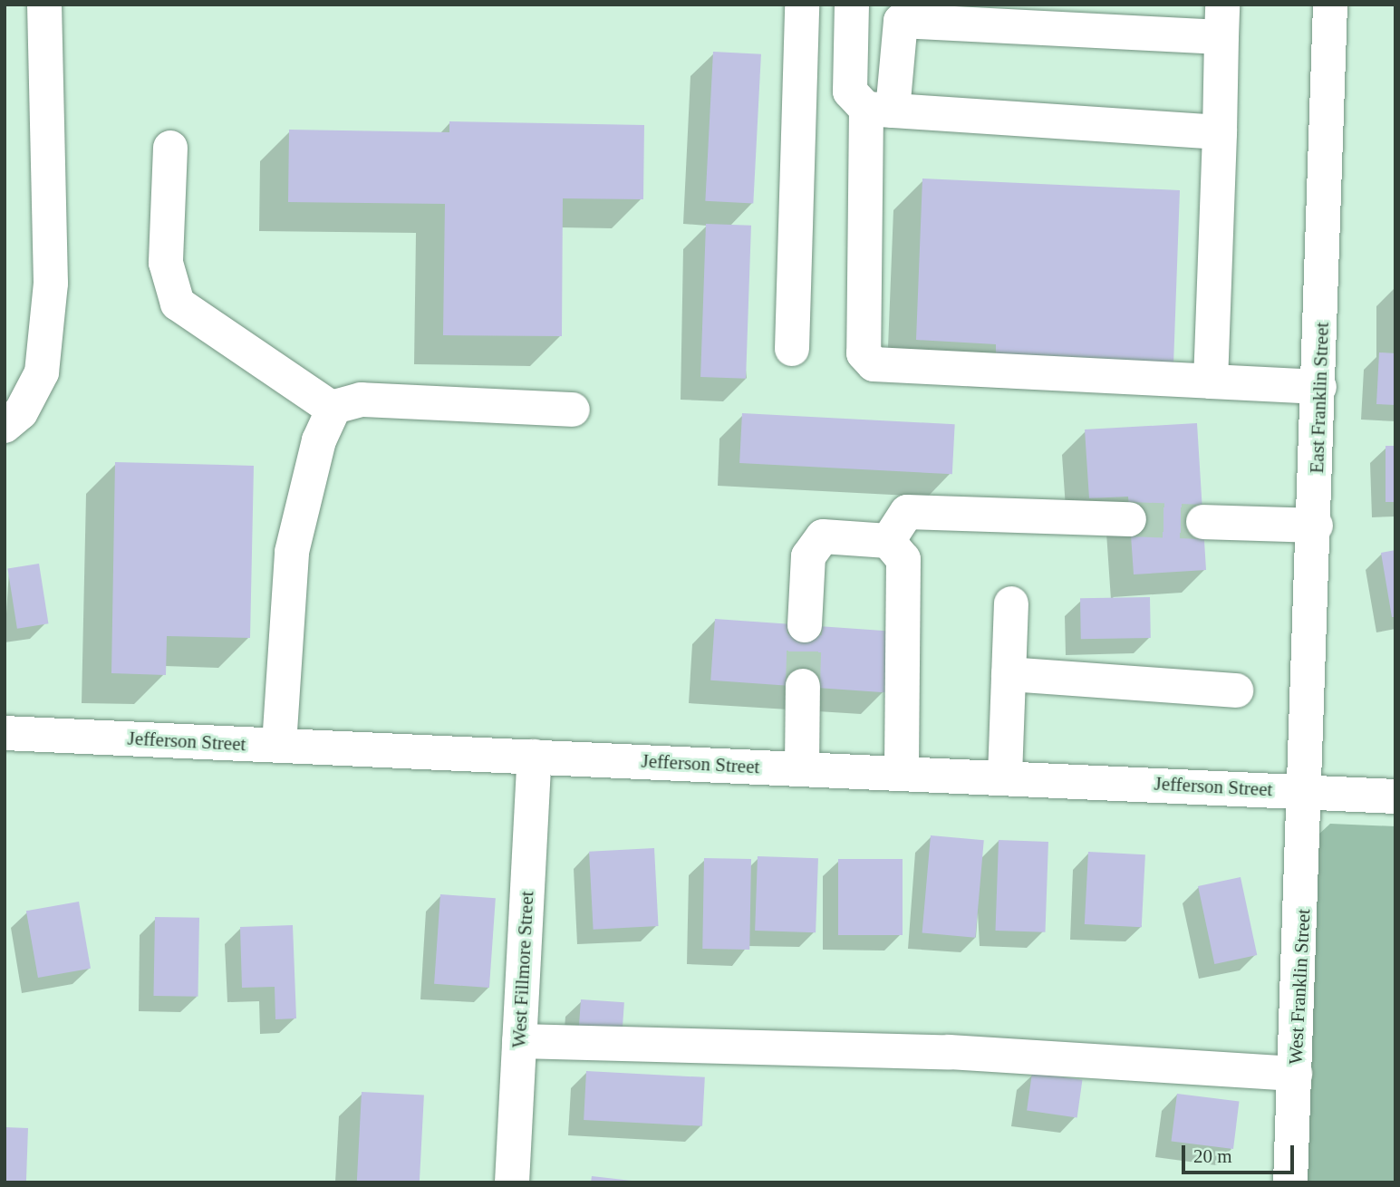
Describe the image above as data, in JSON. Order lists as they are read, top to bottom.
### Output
{
  "streets": {
    "street": [
      "East Franklin Street",
      "Jefferson Street",
      "West Fillmore Street",
      "West Franklin Street"
    ]
  },
  "crossings": [
    ["East Franklin Street", "Jefferson Street"],
    ["East Franklin Street", "West Franklin Street"],
    ["Jefferson Street", "West Fillmore Street"],
    ["Jefferson Street", "West Franklin Street"]
  ],
  "scale_bar": "20 m"
}
